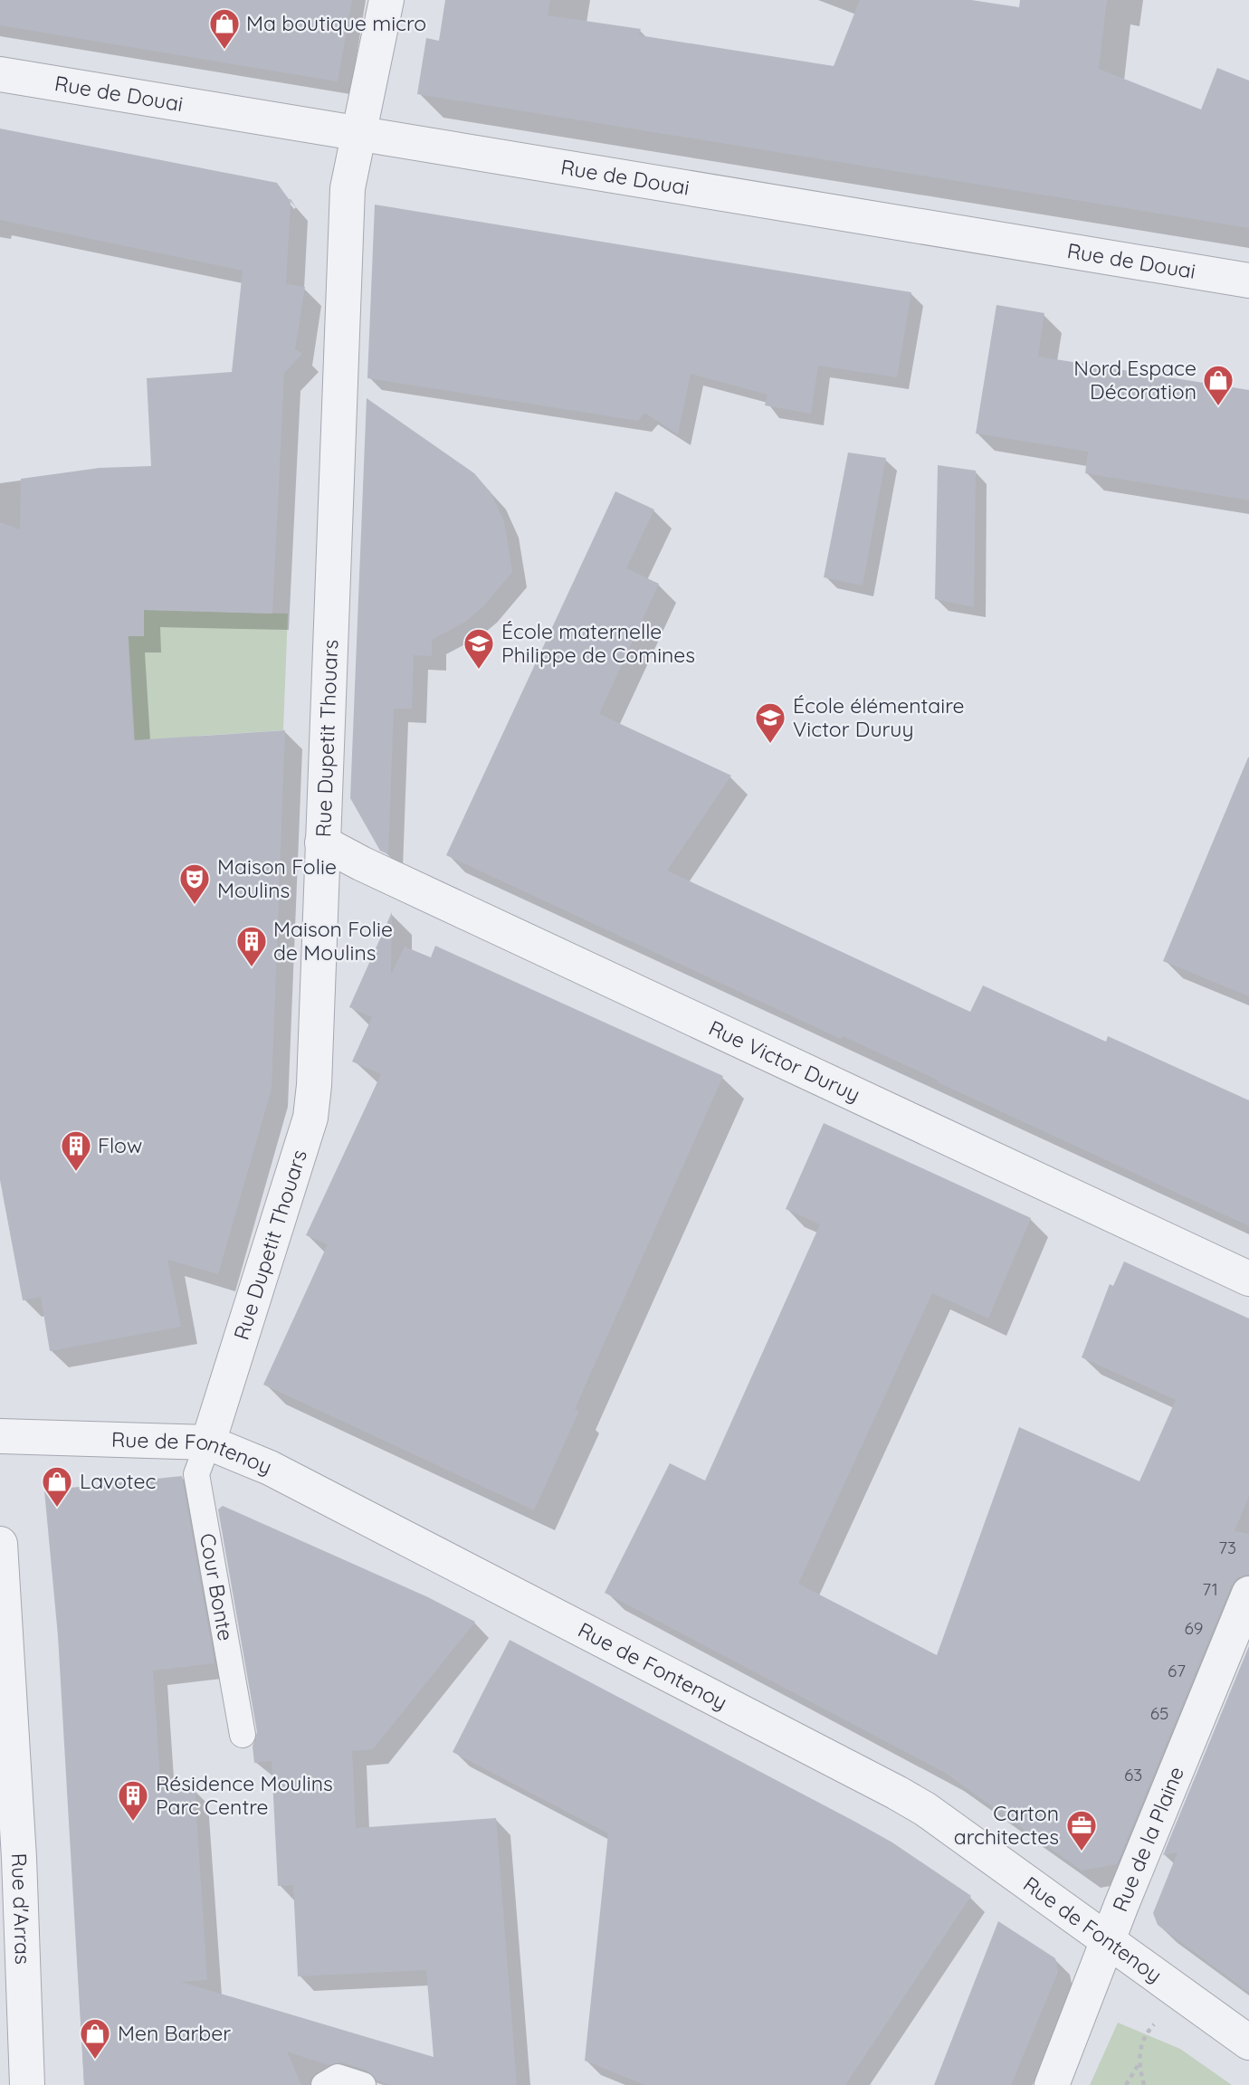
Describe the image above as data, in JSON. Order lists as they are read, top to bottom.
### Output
{
  "streets": {
    "street": [
      "Rue de Douai",
      "Rue Dupetit Thouars",
      "Rue Victor Duruy",
      "Rue de Fontenoy",
      "Rue de la Plaine",
      "Rue d'Arras"
    ],
    "lane": ["Cour Bonte"]
  },
  "crossings": [
    ["Rue de Douai", "Rue Dupetit Thouars"],
    ["Rue Dupetit Thouars", "Rue Victor Duruy"],
    ["Rue Dupetit Thouars", "Rue de Fontenoy"],
    ["Rue Dupetit Thouars", "Cour Bonte"],
    ["Rue de Fontenoy", "Cour Bonte"],
    ["Rue de Fontenoy", "Rue de la Plaine"]
  ],
  "places": {
    "shop": [
      "Ma boutique micro",
      "Nord Espace Décoration",
      "Lavotec",
      "Men Barber"
    ],
    "school or university": ["École maternelle Philippe de Comines", "École élémentaire Victor Duruy"],
    "theatre": ["Maison Folie Moulins"],
    "building": ["Maison Folie de Moulins", "Flow", "Résidence Moulins Parc Centre"],
    "office": ["Carton architectes"]
  },
  "house_numbers": [
    "73",
    "71",
    "69",
    "67",
    "65",
    "63"
  ]
}
